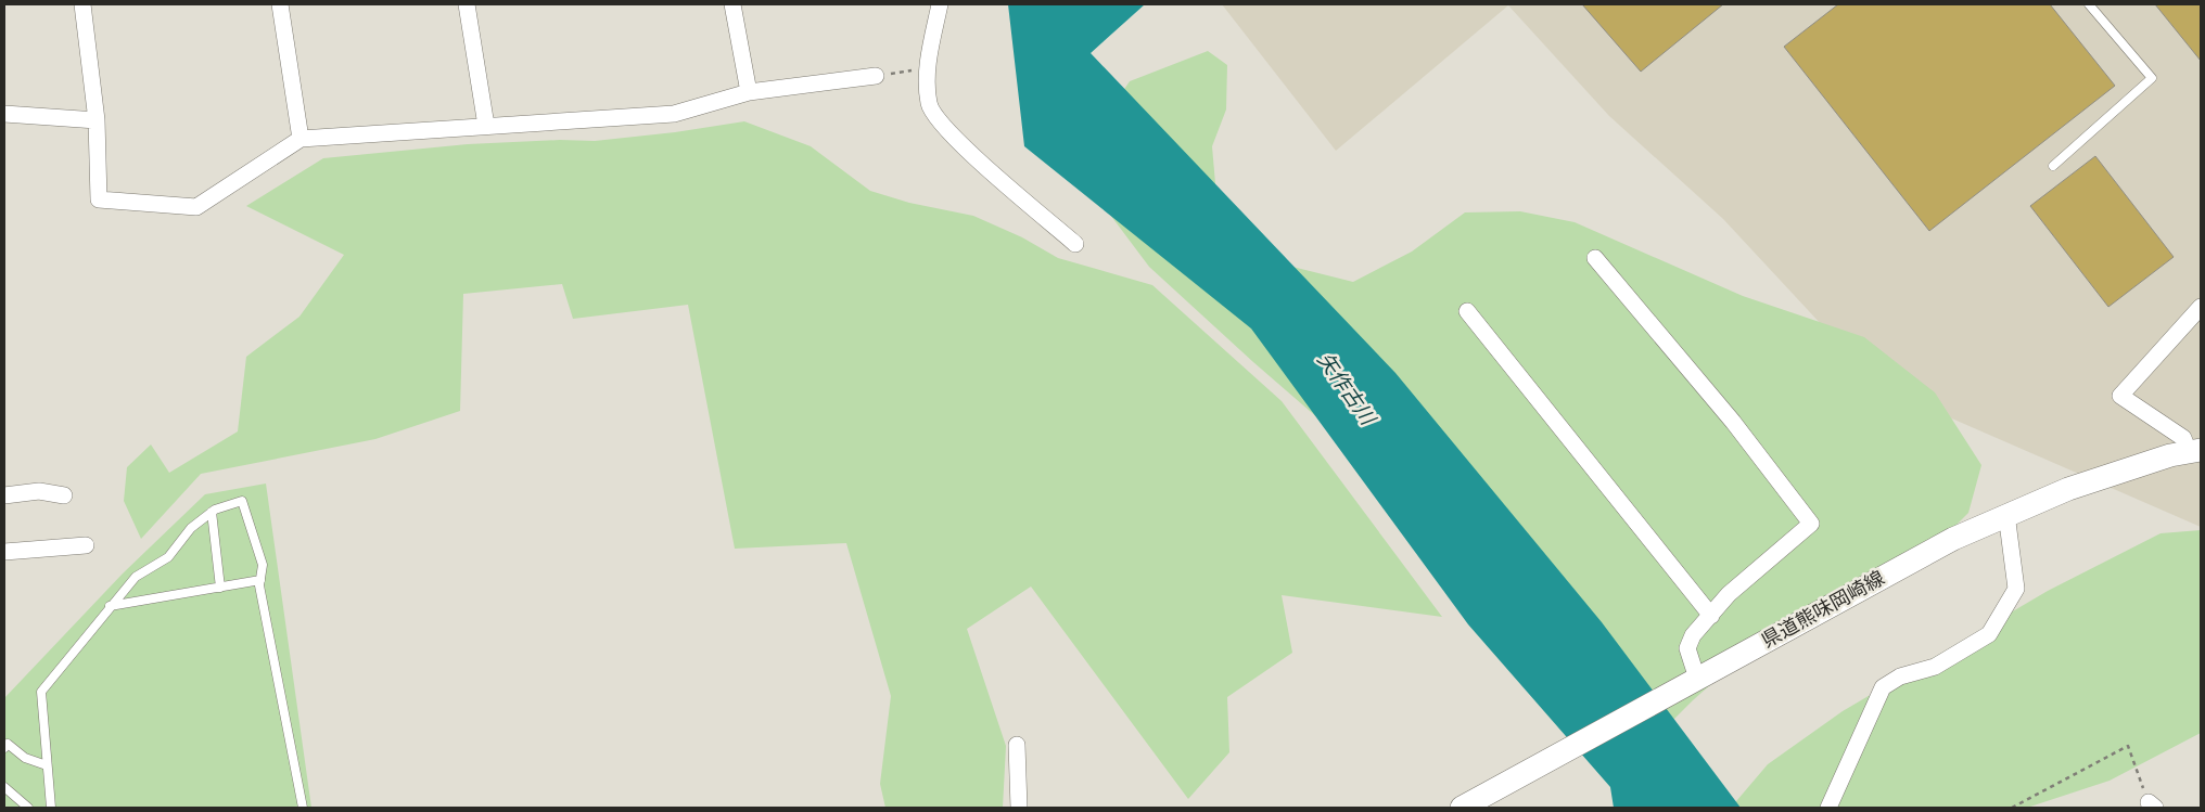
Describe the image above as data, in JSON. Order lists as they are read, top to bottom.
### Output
{
  "streets": {
    "main road": ["県道熊味岡崎線"]
  },
  "water": ["矢作古川"]
}
